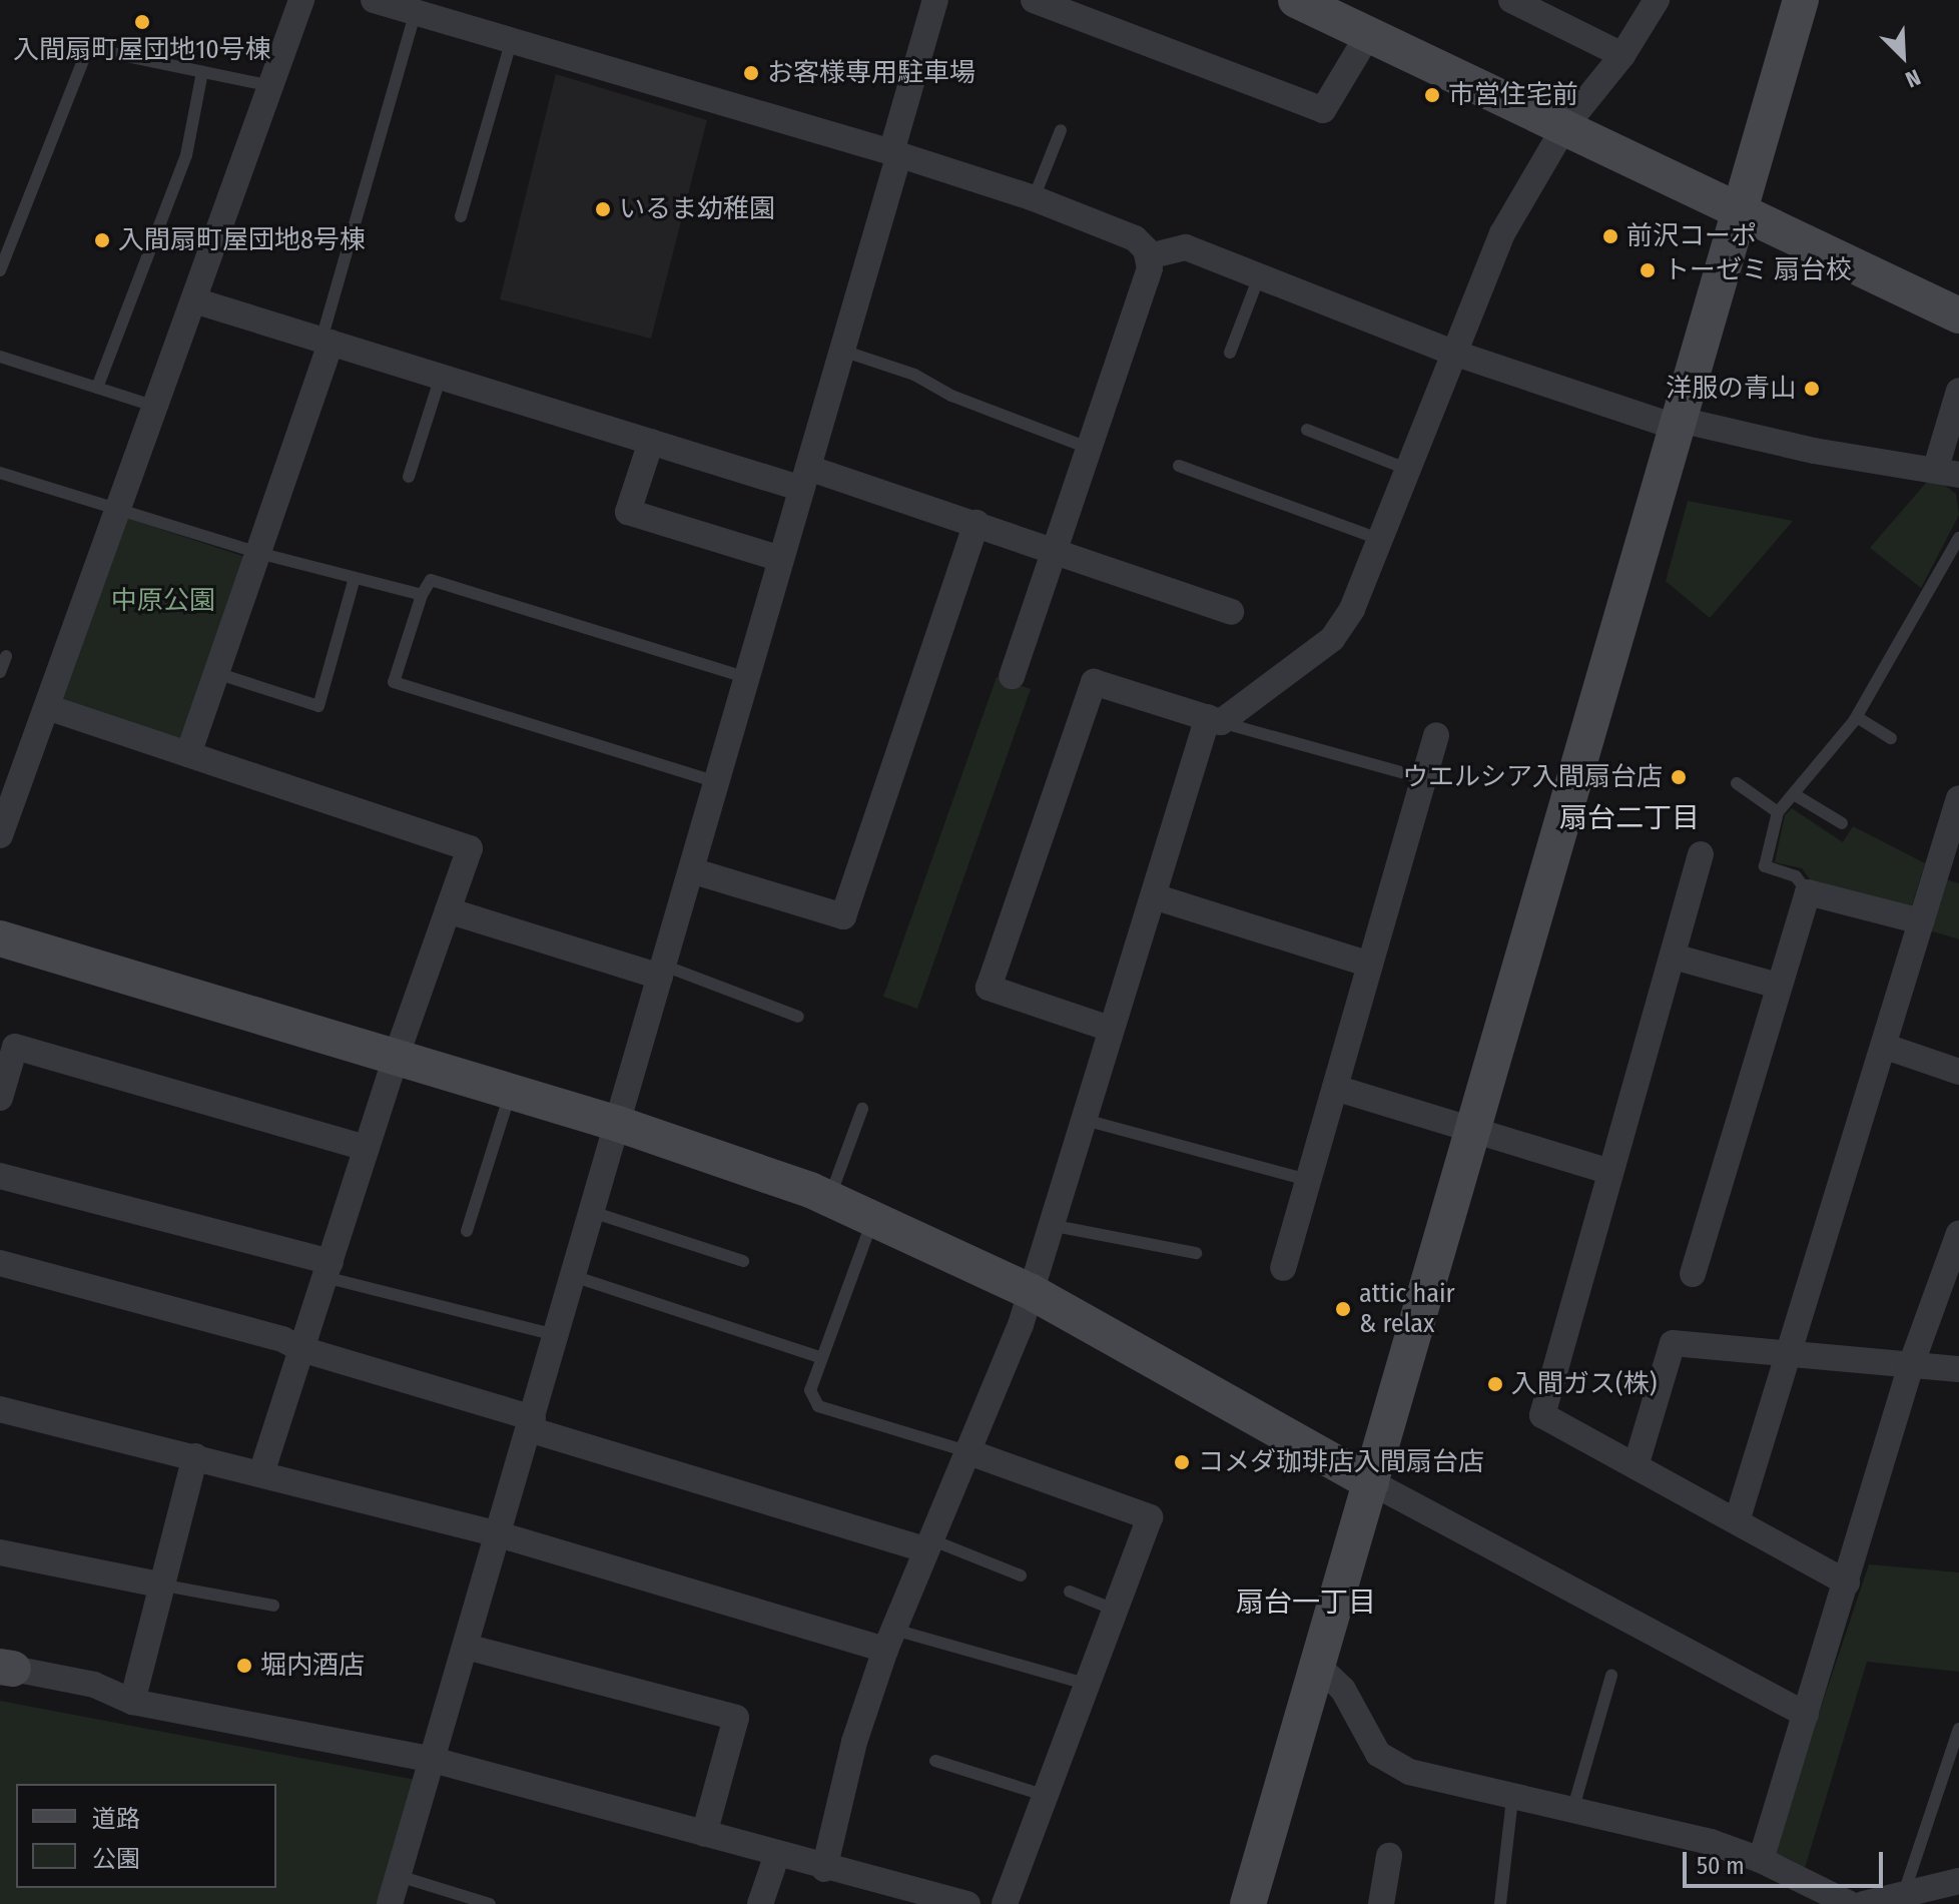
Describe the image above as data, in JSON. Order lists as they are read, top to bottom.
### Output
{
  "districts": ["扇台二丁目", "扇台一丁目"],
  "parks": ["中原公園"],
  "places": [
    "入間扇町屋団地10号棟",
    "お客様専用駐車場",
    "市営住宅前",
    "いるま幼稚園",
    "前沢コーポ",
    "入間扇町屋団地8号棟",
    "トーゼミ 扇台校",
    "洋服の青山",
    "ウエルシア入間扇台店",
    "attic hair & relax",
    "入間ガス(株)",
    "コメダ珈琲店入間扇台店",
    "堀内酒店"
  ],
  "legend": ["道路", "公園"],
  "scale_bar": "50 m",
  "north": "bottom right"
}
